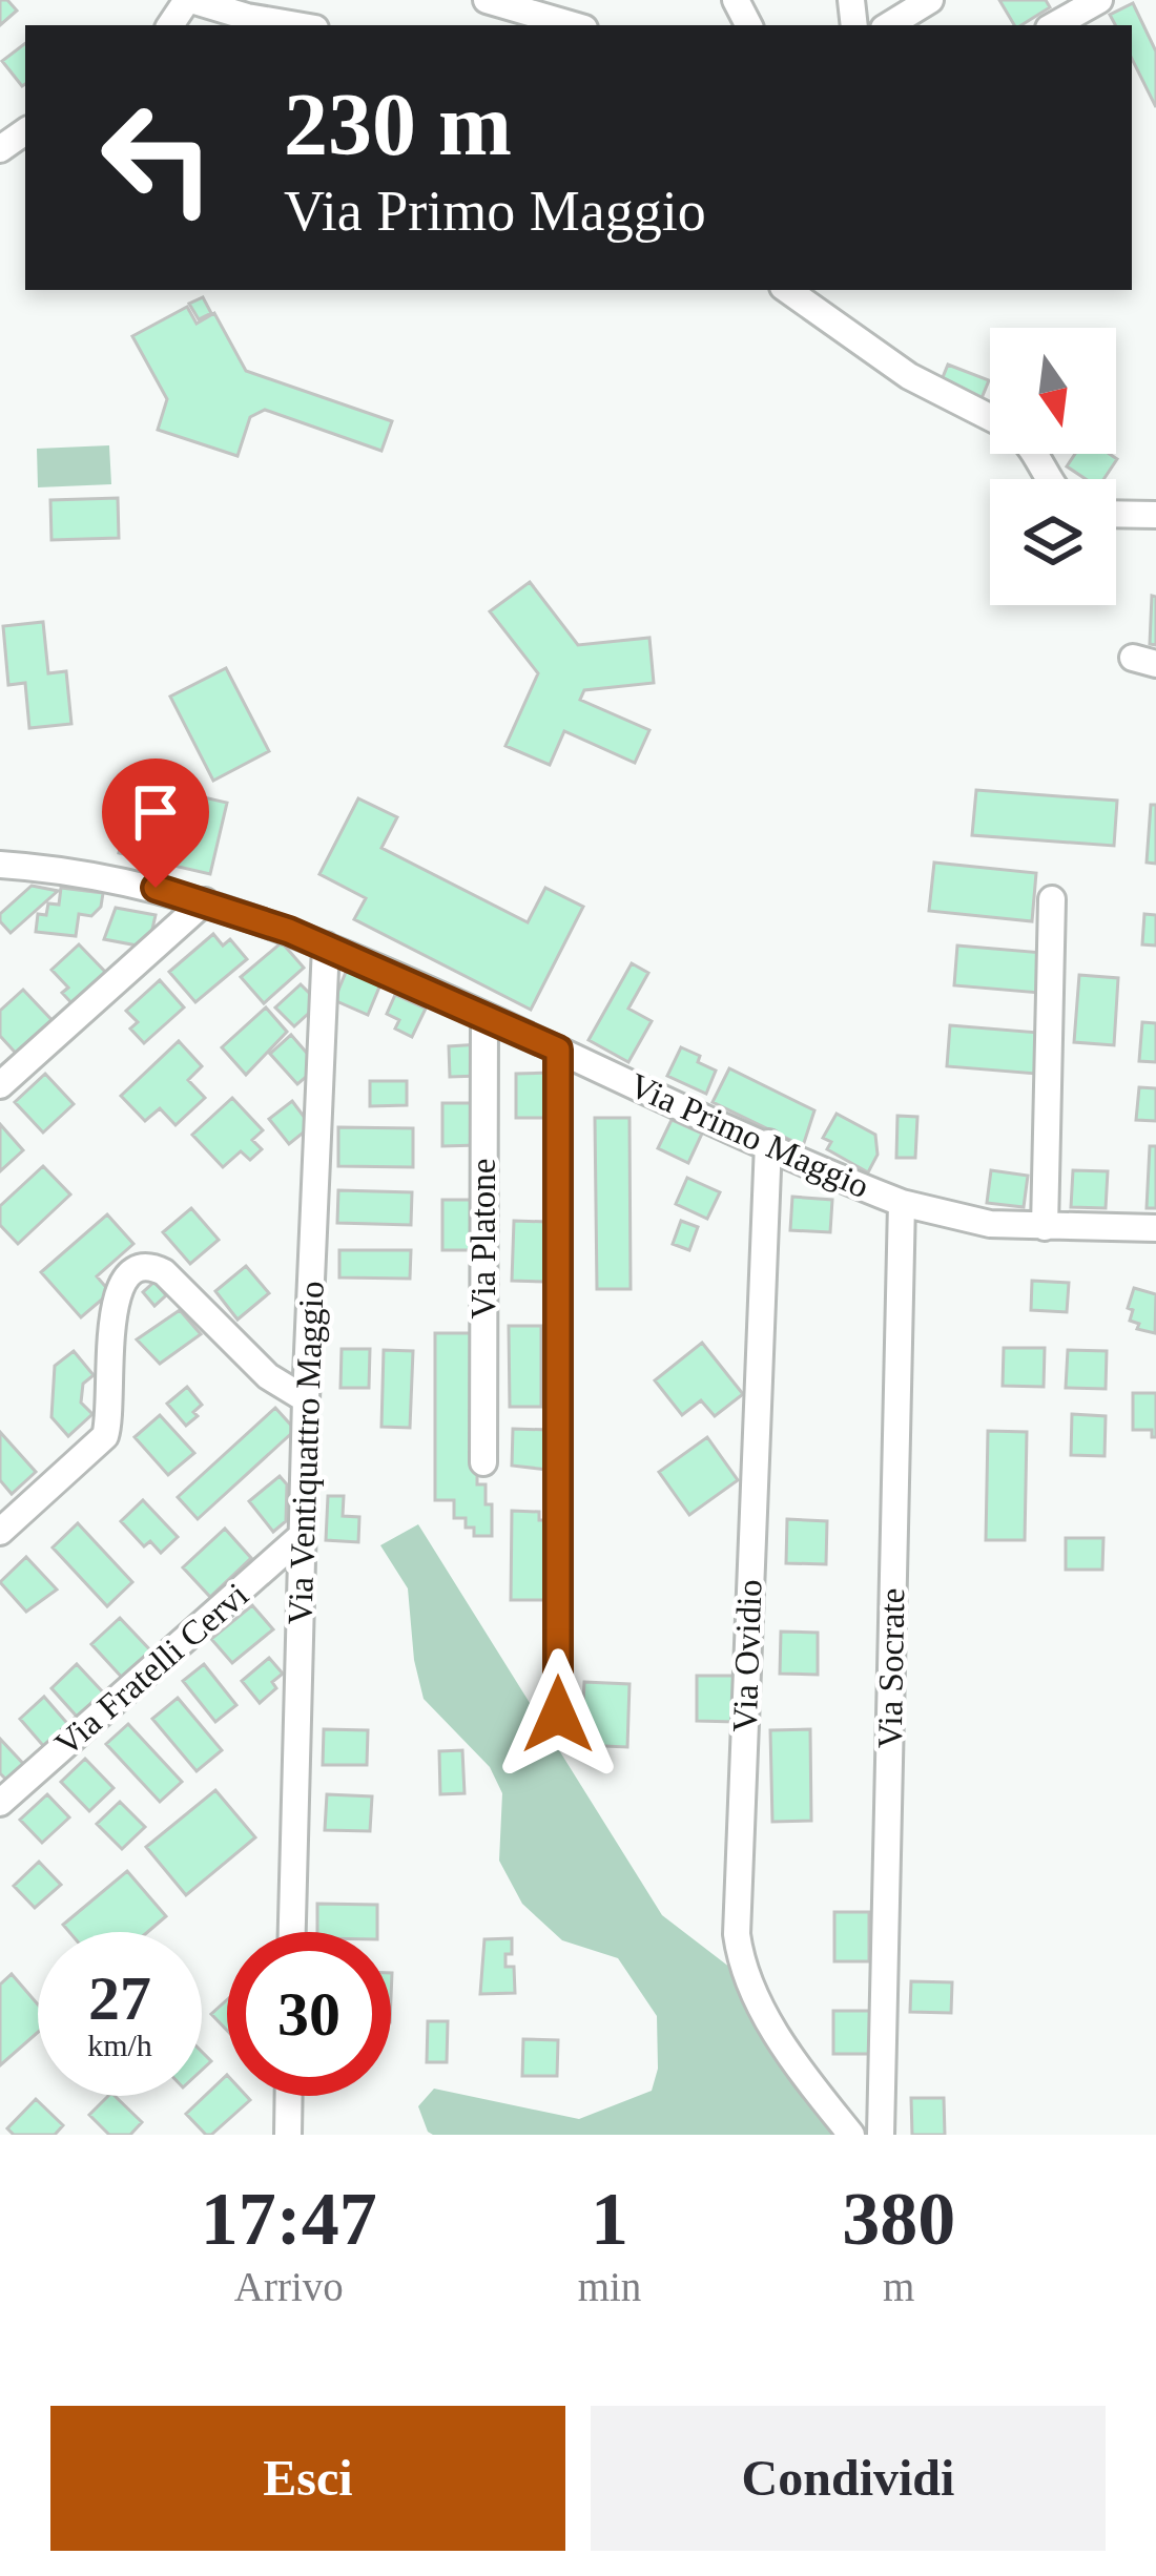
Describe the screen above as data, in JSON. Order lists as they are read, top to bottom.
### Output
{
  "streets": {
    "street": [
      "Via Primo Maggio",
      "Via Platone",
      "Via Ventiquattro Maggio",
      "Via Ovidio",
      "Via Socrate",
      "Via Fratelli Cervi"
    ]
  },
  "crossings": [
    ["Via Primo Maggio", "Via Platone"],
    ["Via Primo Maggio", "Via Ventiquattro Maggio"],
    ["Via Primo Maggio", "Via Ovidio"],
    ["Via Primo Maggio", "Via Socrate"],
    ["Via Ventiquattro Maggio", "Via Fratelli Cervi"]
  ],
  "north": "bottom",
  "page": {
    "turn": ["230 m", "Via Primo Maggio"],
    "speed": "27 km/h",
    "limit": "30",
    "eta": [
      "17:47",
      "Arrivo",
      "1",
      "min",
      "380",
      "m"
    ],
    "buttons": ["Esci", "Condividi"]
  }
}
